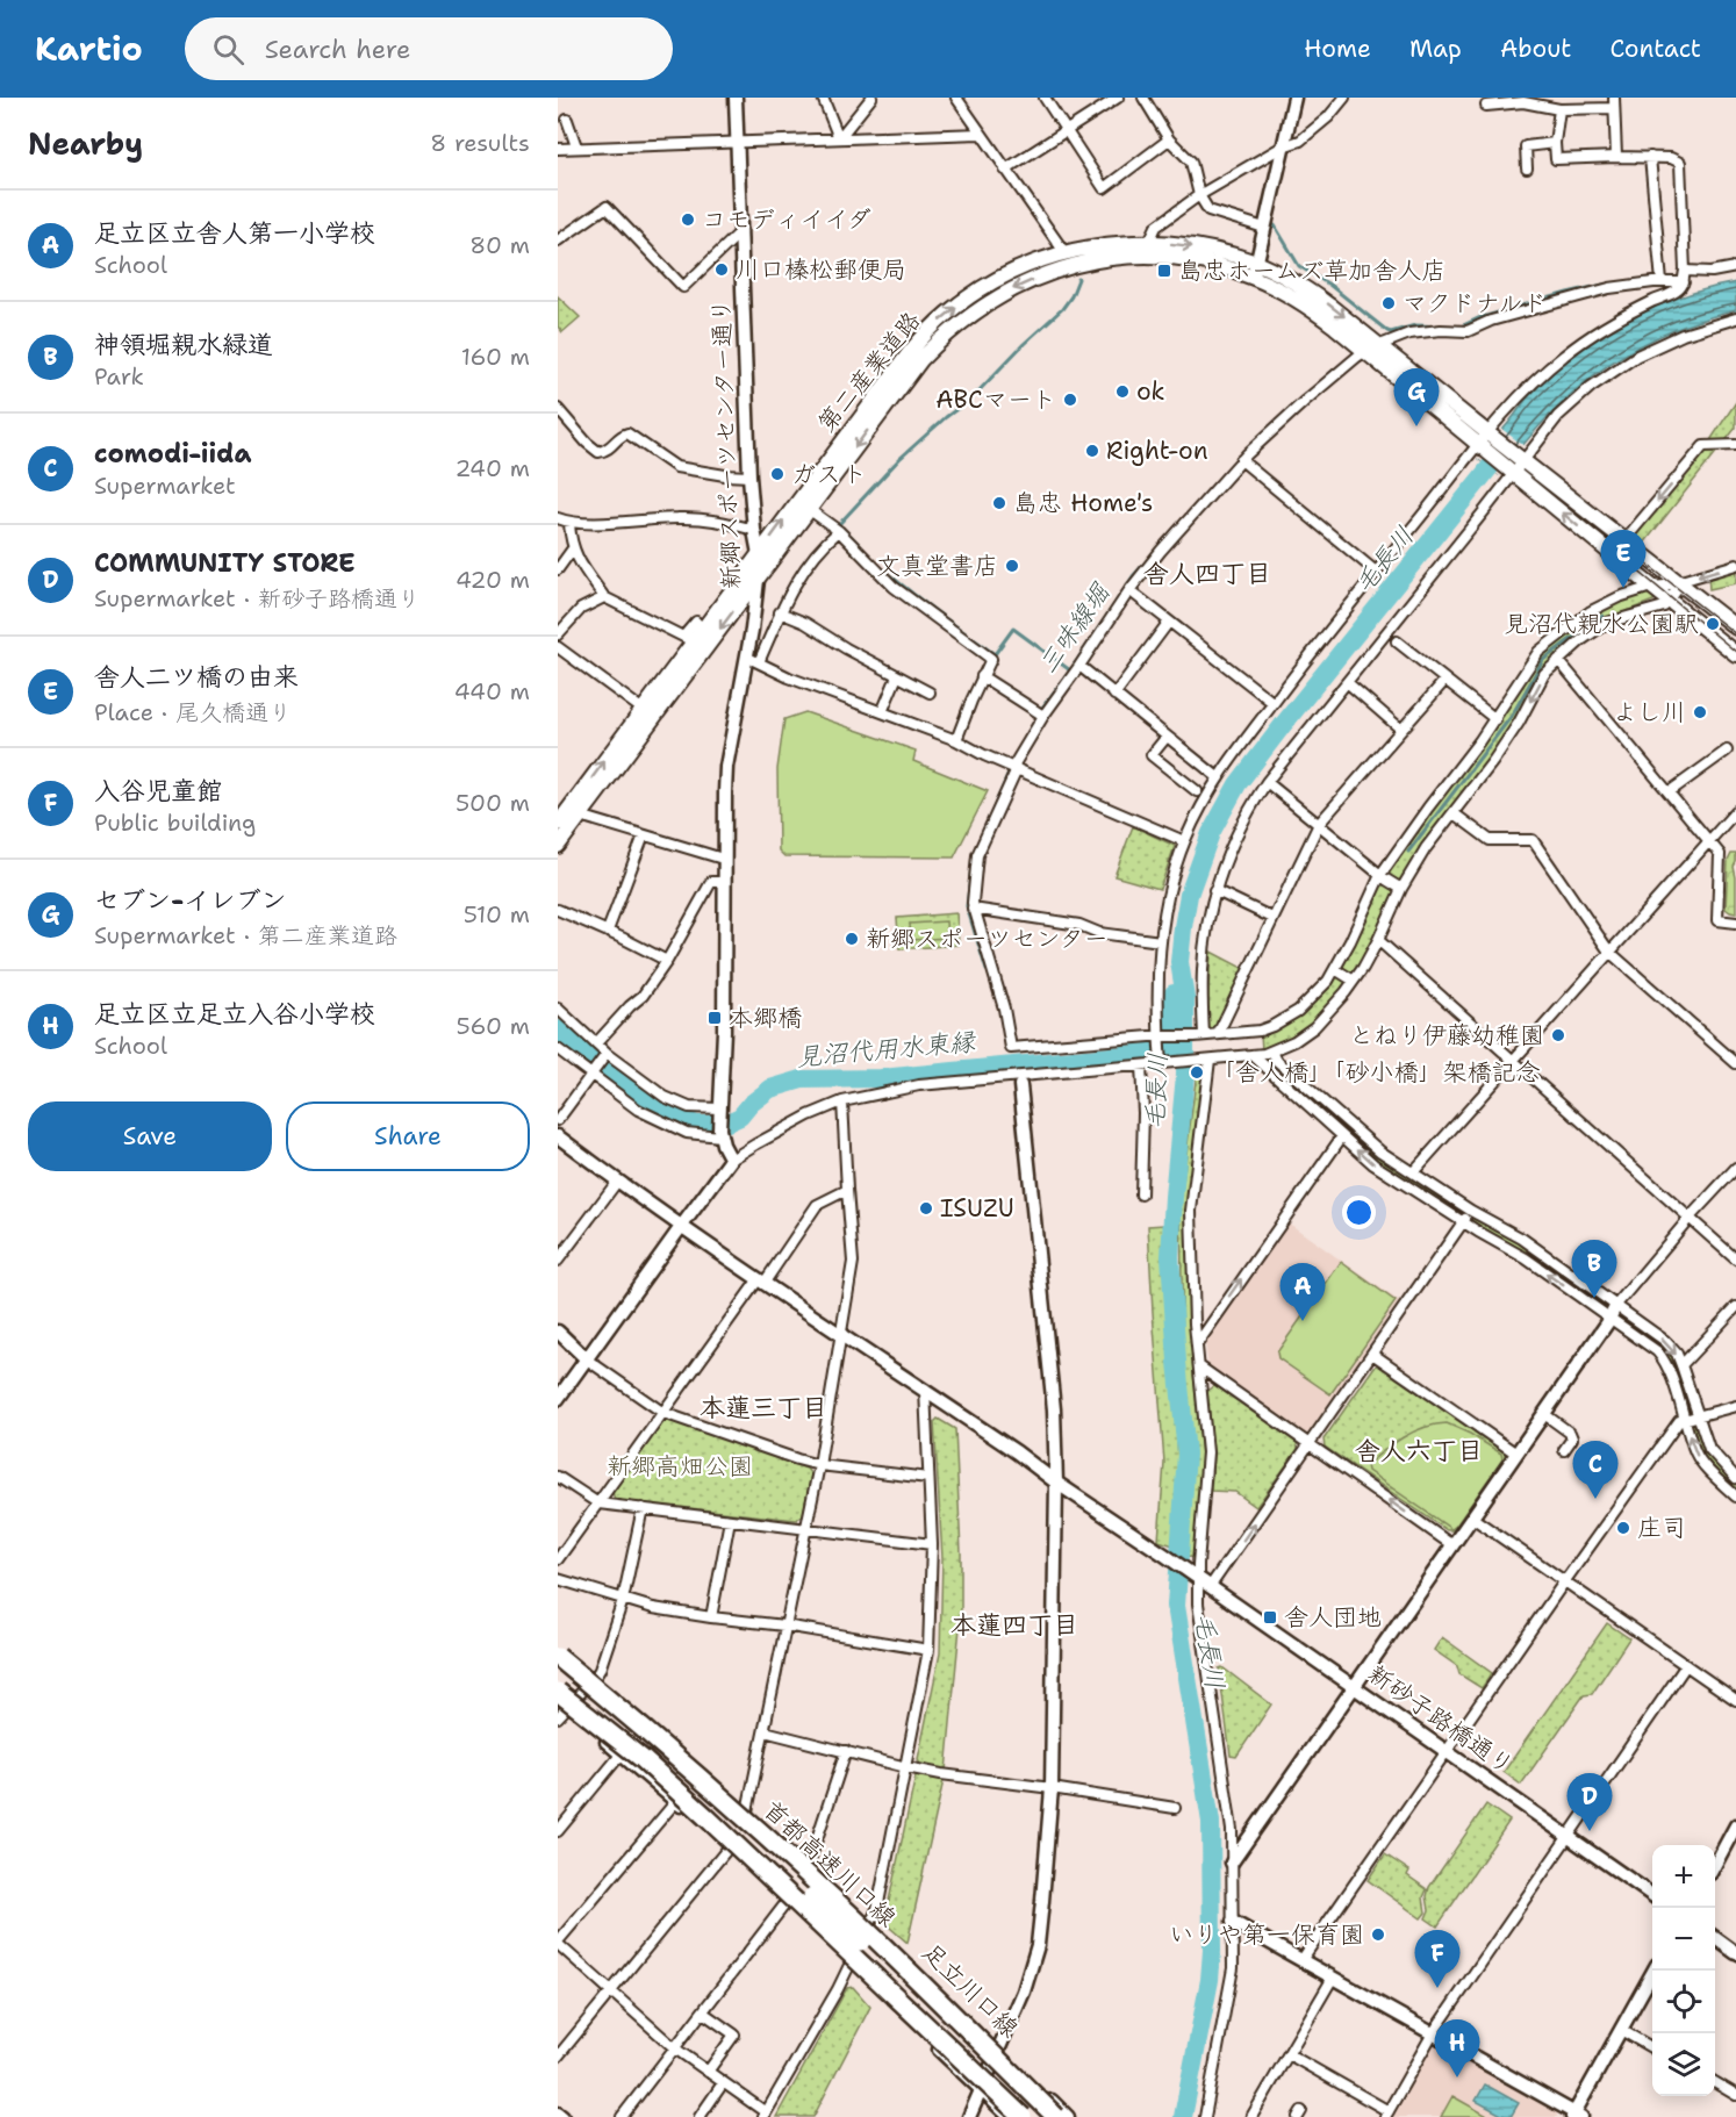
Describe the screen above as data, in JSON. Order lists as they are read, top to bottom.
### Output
{
  "streets": {
    "highway": ["首都高速川口線"],
    "main road": ["第二産業道路"],
    "street": ["新郷スポーツセンター通り", "新砂子路橋通り", "足立川口線"]
  },
  "crossings": [
    ["第二産業道路", "新郷スポーツセンター通り"]
  ],
  "districts": [
    "舎人四丁目",
    "本蓮三丁目",
    "舎人六丁目",
    "本蓮四丁目"
  ],
  "water": ["毛長川", "三味線堀", "見沼代用水東縁"],
  "parks": ["新郷高畑公園"],
  "places": {
    "other": [
      "コモディイイダ",
      "川口榛松郵便局",
      "マクドナルド",
      "ok",
      "ABCマート",
      "Right-on",
      "ガスト",
      "島忠 Home's",
      "文真堂書店",
      "見沼代親水公園駅",
      "よし川",
      "新郷スポーツセンター",
      "とねり伊藤幼稚園",
      "「舎人橋」「砂小橋」架橋記念",
      "ISUZU",
      "庄司",
      "いりや第一保育園"
    ],
    "transit": ["島忠ホームズ草加舎人店", "本郷橋", "舎人団地"]
  },
  "page": {
    "header": "Kartio",
    "search": "Search here",
    "nav": [
      "Home",
      "Map",
      "About",
      "Contact"
    ],
    "heading": ["Nearby", "8 results"],
    "list": [
      {
        "mark": "A",
        "name": "足立区立舎人第一小学校",
        "note": "School",
        "value": "80 m"
      },
      {
        "mark": "B",
        "name": "神領堀親水緑道",
        "note": "Park",
        "value": "160 m"
      },
      {
        "mark": "C",
        "name": "comodi-iida",
        "note": "Supermarket",
        "value": "240 m"
      },
      {
        "mark": "D",
        "name": "COMMUNITY STORE",
        "note": "Supermarket · 新砂子路橋通り",
        "value": "420 m"
      },
      {
        "mark": "E",
        "name": "舎人二ツ橋の由来",
        "note": "Place · 尾久橋通り",
        "value": "440 m"
      },
      {
        "mark": "F",
        "name": "入谷児童館",
        "note": "Public building",
        "value": "500 m"
      },
      {
        "mark": "G",
        "name": "セブン-イレブン",
        "note": "Supermarket · 第二産業道路",
        "value": "510 m"
      },
      {
        "mark": "H",
        "name": "足立区立足立入谷小学校",
        "note": "School",
        "value": "560 m"
      }
    ],
    "pins": [
      "G",
      "E",
      "B",
      "A",
      "C",
      "D",
      "F",
      "H"
    ],
    "buttons": ["Save", "Share"],
    "map_buttons": ["+", "−"]
  }
}
